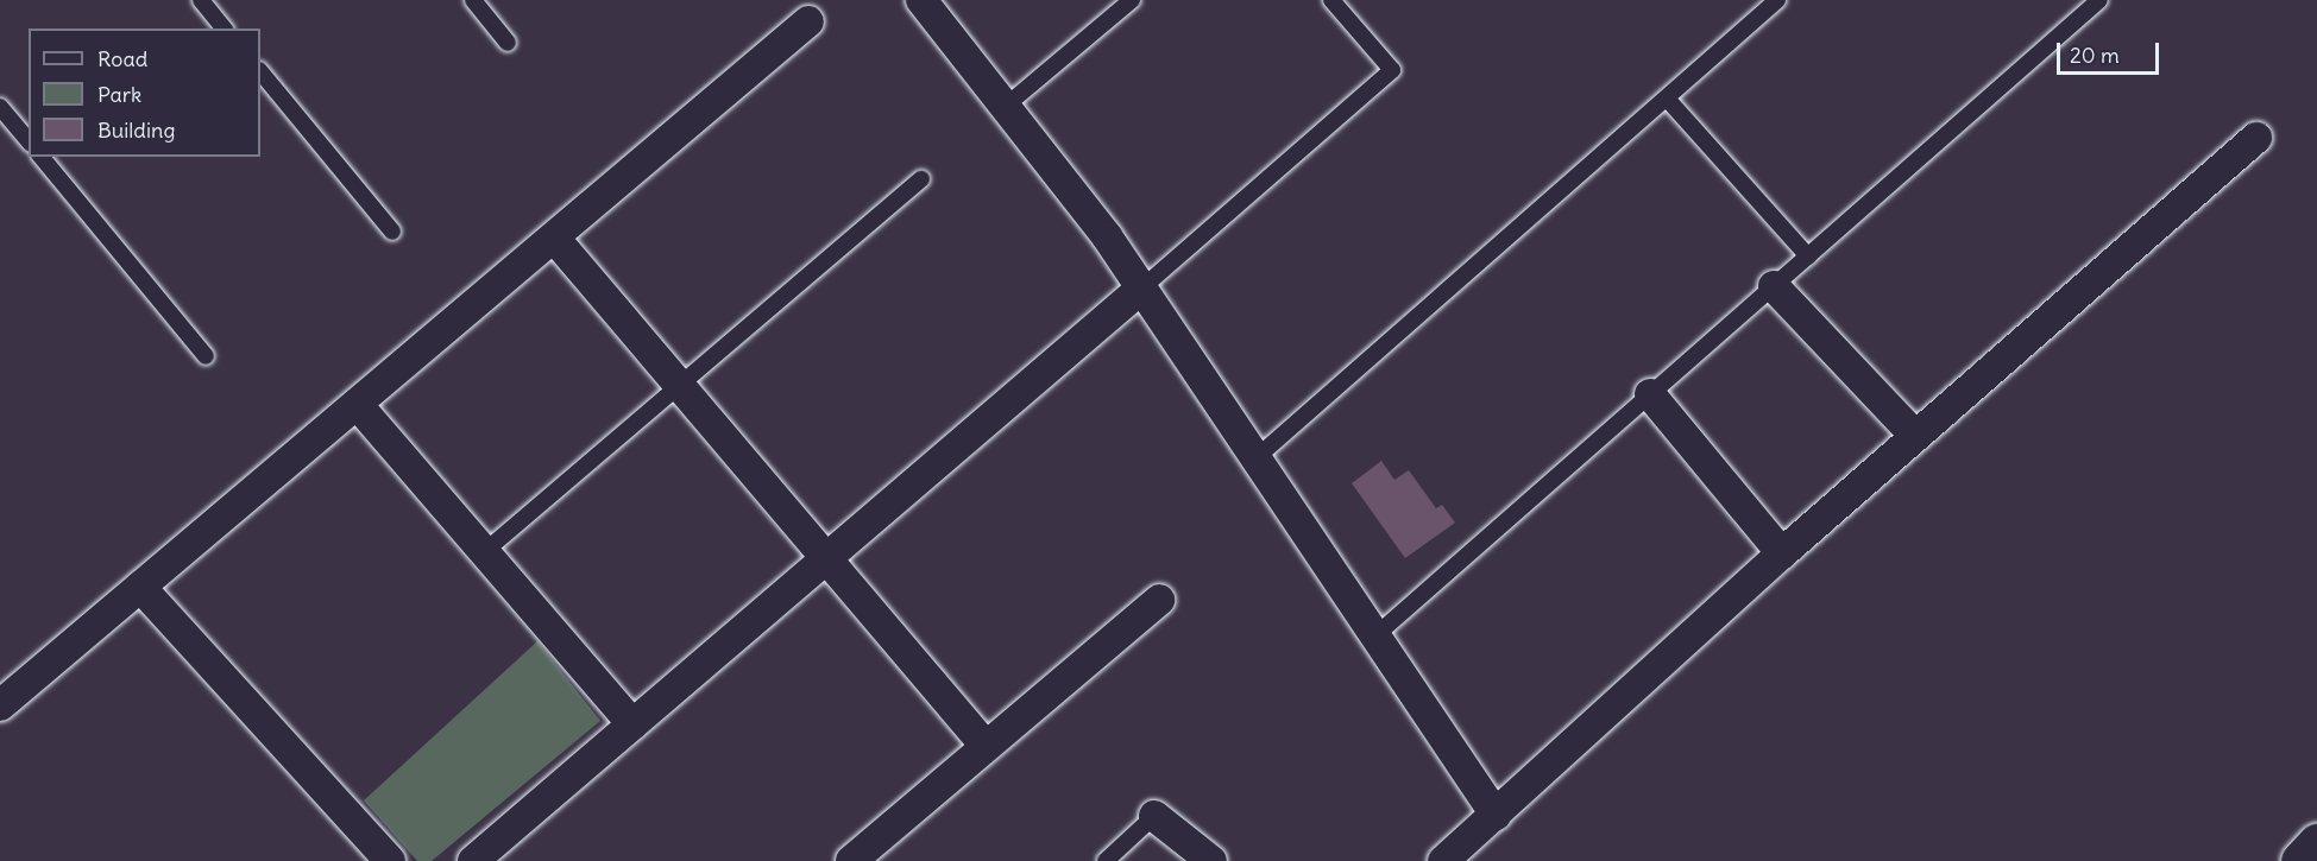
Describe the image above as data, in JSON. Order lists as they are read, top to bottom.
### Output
{
  "legend": ["Road", "Park", "Building"],
  "scale_bar": "20 m"
}
